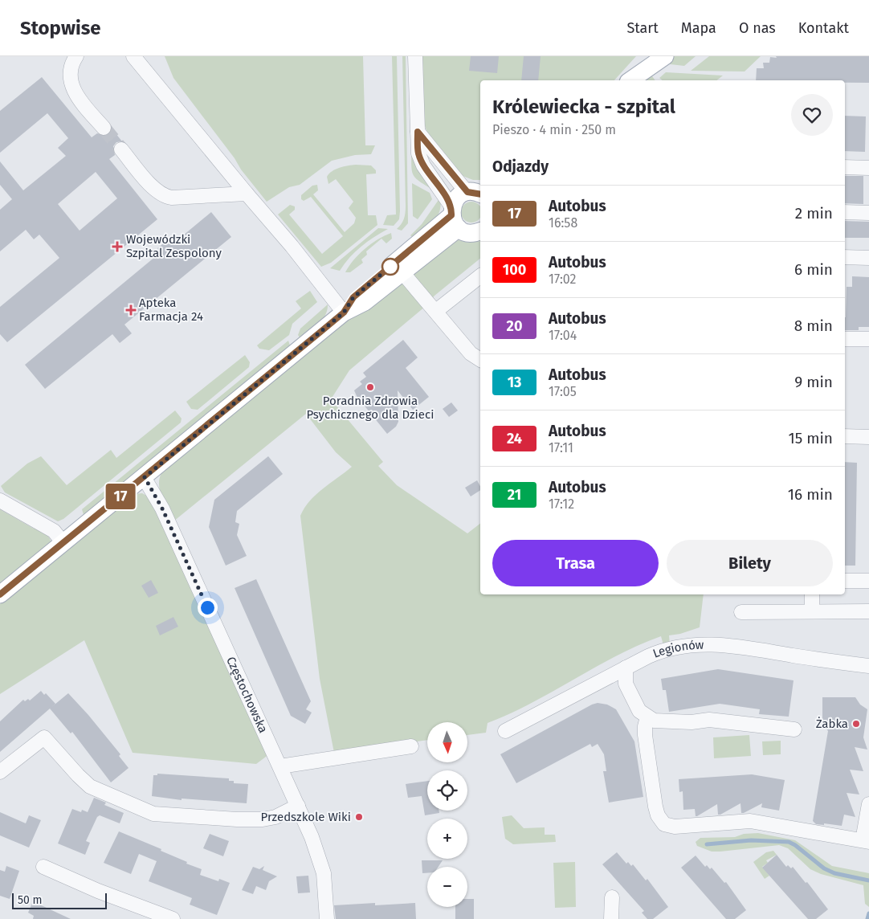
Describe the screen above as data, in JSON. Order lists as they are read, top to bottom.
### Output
{
  "streets": {
    "street": ["Legionów", "Częstochowska"]
  },
  "places": {
    "health": ["Wojewódzki Szpital Zespolony", "Apteka Farmacja 24"],
    "other": ["Poradnia Zdrowia Psychicznego dla Dzieci", "Żabka", "Przedszkole Wiki"]
  },
  "lines": ["bus line 17"],
  "scale_bar": "50 m",
  "north": "bottom",
  "page": {
    "header": "Stopwise",
    "nav": [
      "Start",
      "Mapa",
      "O nas",
      "Kontakt"
    ],
    "on_map": "17",
    "heading": [
      ["Królewiecka - szpital", "Pieszo · 4 min · 250 m"],
      "Odjazdy"
    ],
    "list": [
      {
        "mark": "17",
        "name": "Autobus",
        "note": "16:58",
        "value": "2 min"
      },
      {
        "mark": "100",
        "name": "Autobus",
        "note": "17:02",
        "value": "6 min"
      },
      {
        "mark": "20",
        "name": "Autobus",
        "note": "17:04",
        "value": "8 min"
      },
      {
        "mark": "13",
        "name": "Autobus",
        "note": "17:05",
        "value": "9 min"
      },
      {
        "mark": "24",
        "name": "Autobus",
        "note": "17:11",
        "value": "15 min"
      },
      {
        "mark": "21",
        "name": "Autobus",
        "note": "17:12",
        "value": "16 min"
      }
    ],
    "buttons": ["Trasa", "Bilety"],
    "map_buttons": ["+", "−"],
    "scale": "50 m"
  }
}
